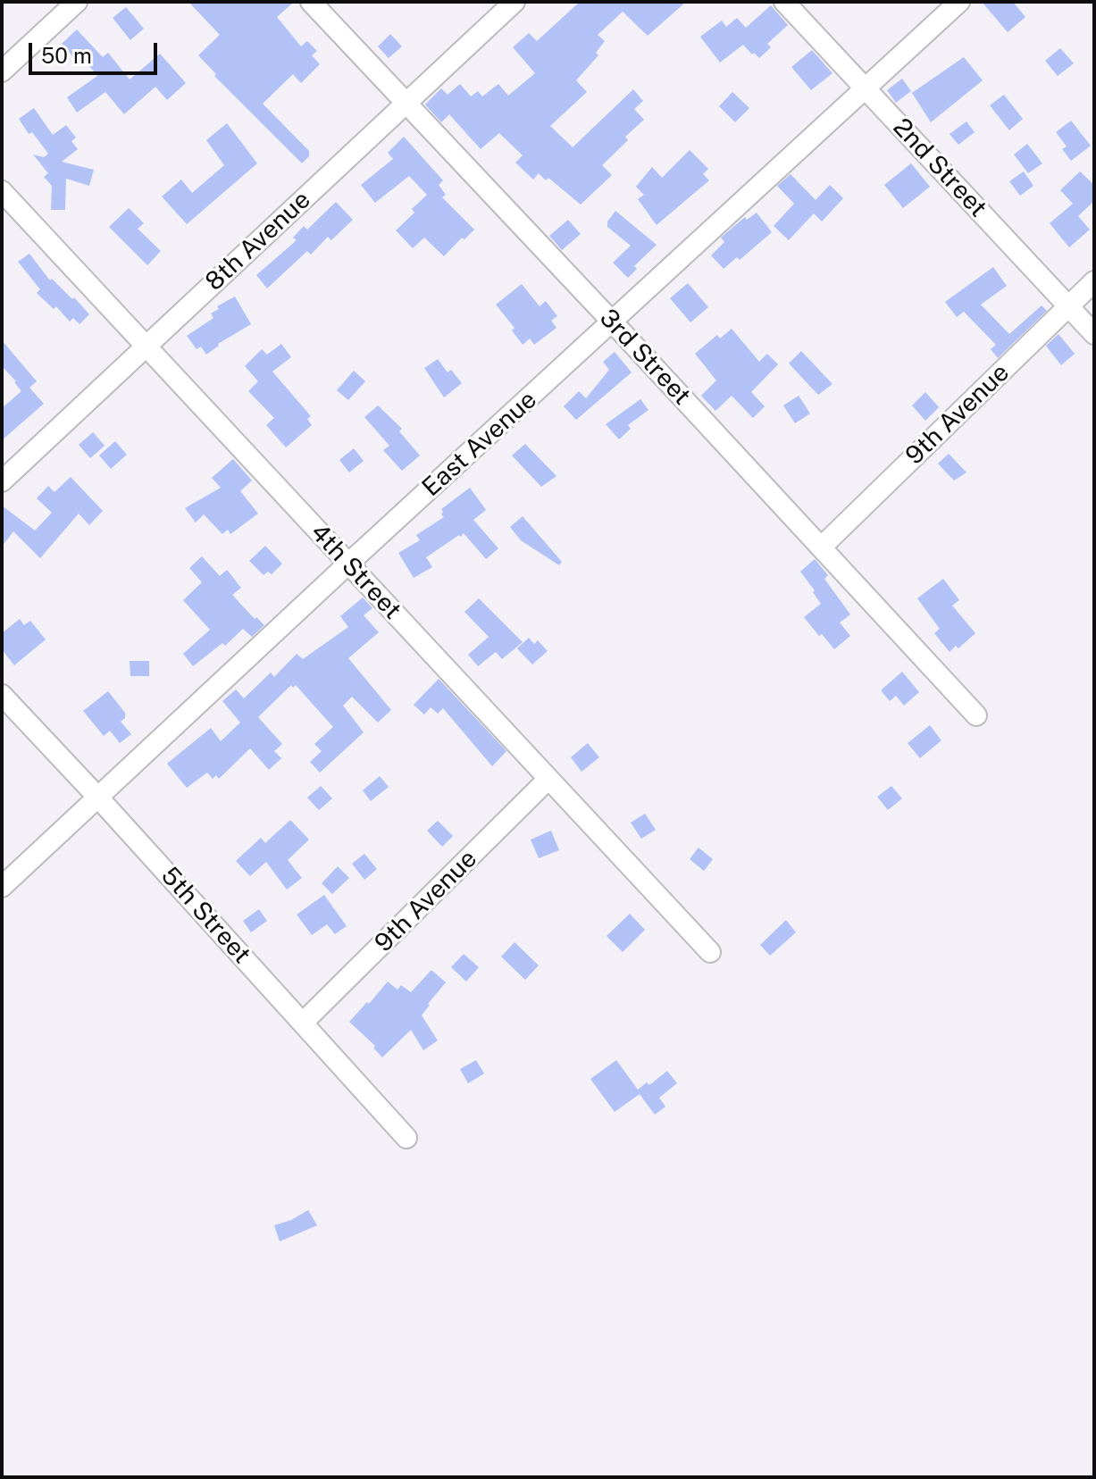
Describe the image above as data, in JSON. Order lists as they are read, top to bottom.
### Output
{
  "streets": {
    "street": [
      "2nd Street",
      "8th Avenue",
      "3rd Street",
      "9th Avenue",
      "East Avenue",
      "4th Street",
      "5th Street"
    ]
  },
  "crossings": [
    ["2nd Street", "9th Avenue"],
    ["2nd Street", "East Avenue"],
    ["8th Avenue", "3rd Street"],
    ["8th Avenue", "4th Street"],
    ["3rd Street", "9th Avenue"],
    ["3rd Street", "East Avenue"],
    ["9th Avenue", "4th Street"],
    ["9th Avenue", "5th Street"],
    ["East Avenue", "4th Street"],
    ["East Avenue", "5th Street"]
  ],
  "scale_bar": "50 m"
}
